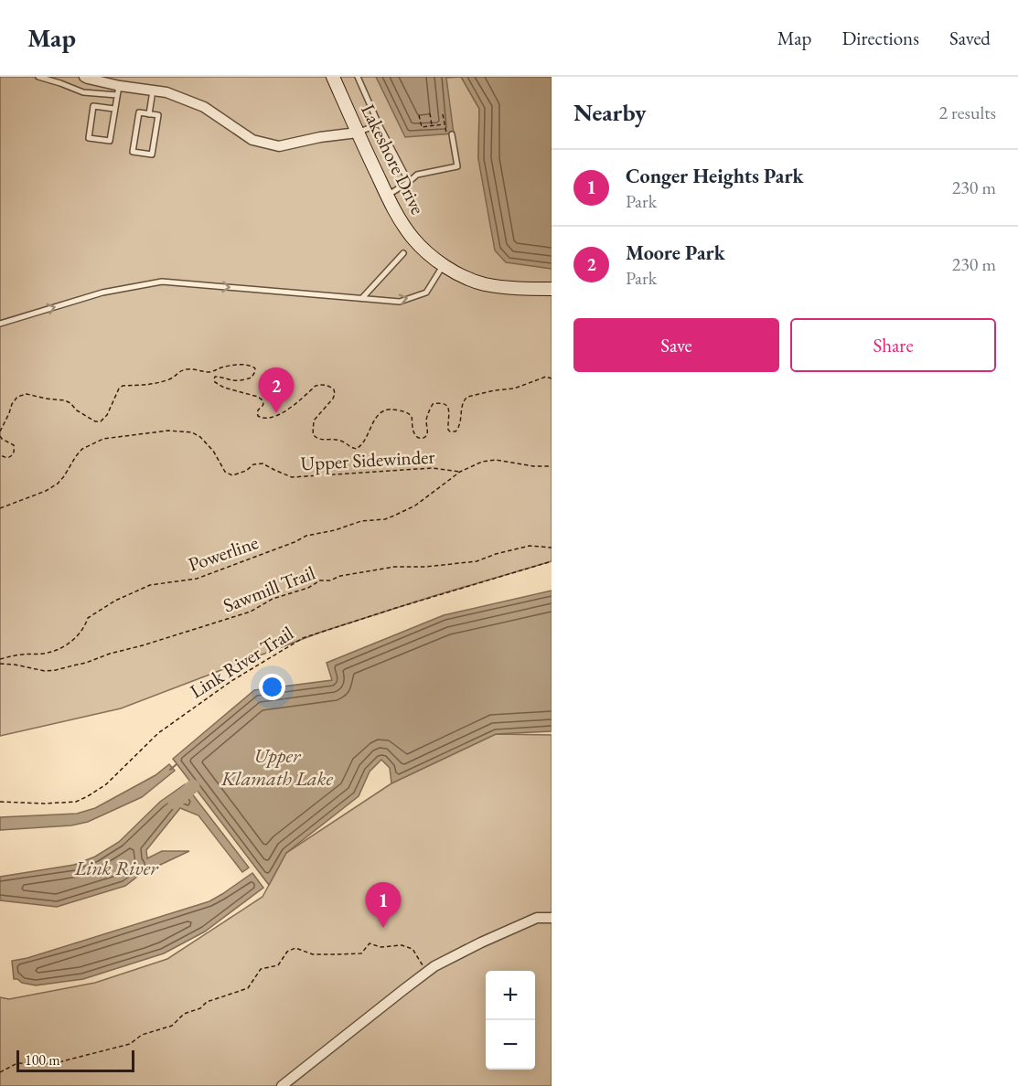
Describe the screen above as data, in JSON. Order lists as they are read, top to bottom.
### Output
{
  "streets": {
    "main road": ["Lakeshore Drive"],
    "path": [
      "Upper Sidewinder",
      "Powerline",
      "Sawmill Trail",
      "Link River Trail"
    ]
  },
  "crossings": [
    ["Upper Sidewinder", "Powerline"]
  ],
  "water": ["Upper Klamath Lake", "Link River"],
  "scale_bar": "100 m",
  "page": {
    "header": "Map",
    "nav": ["Map", "Directions", "Saved"],
    "heading": ["Nearby", "2 results"],
    "list": [
      {
        "mark": "1",
        "name": "Conger Heights Park",
        "note": "Park",
        "value": "230 m"
      },
      {
        "mark": "2",
        "name": "Moore Park",
        "note": "Park",
        "value": "230 m"
      }
    ],
    "buttons": ["Save", "Share"],
    "pins": ["2", "1"],
    "map_buttons": ["+", "−"],
    "scale": "100 m"
  }
}
